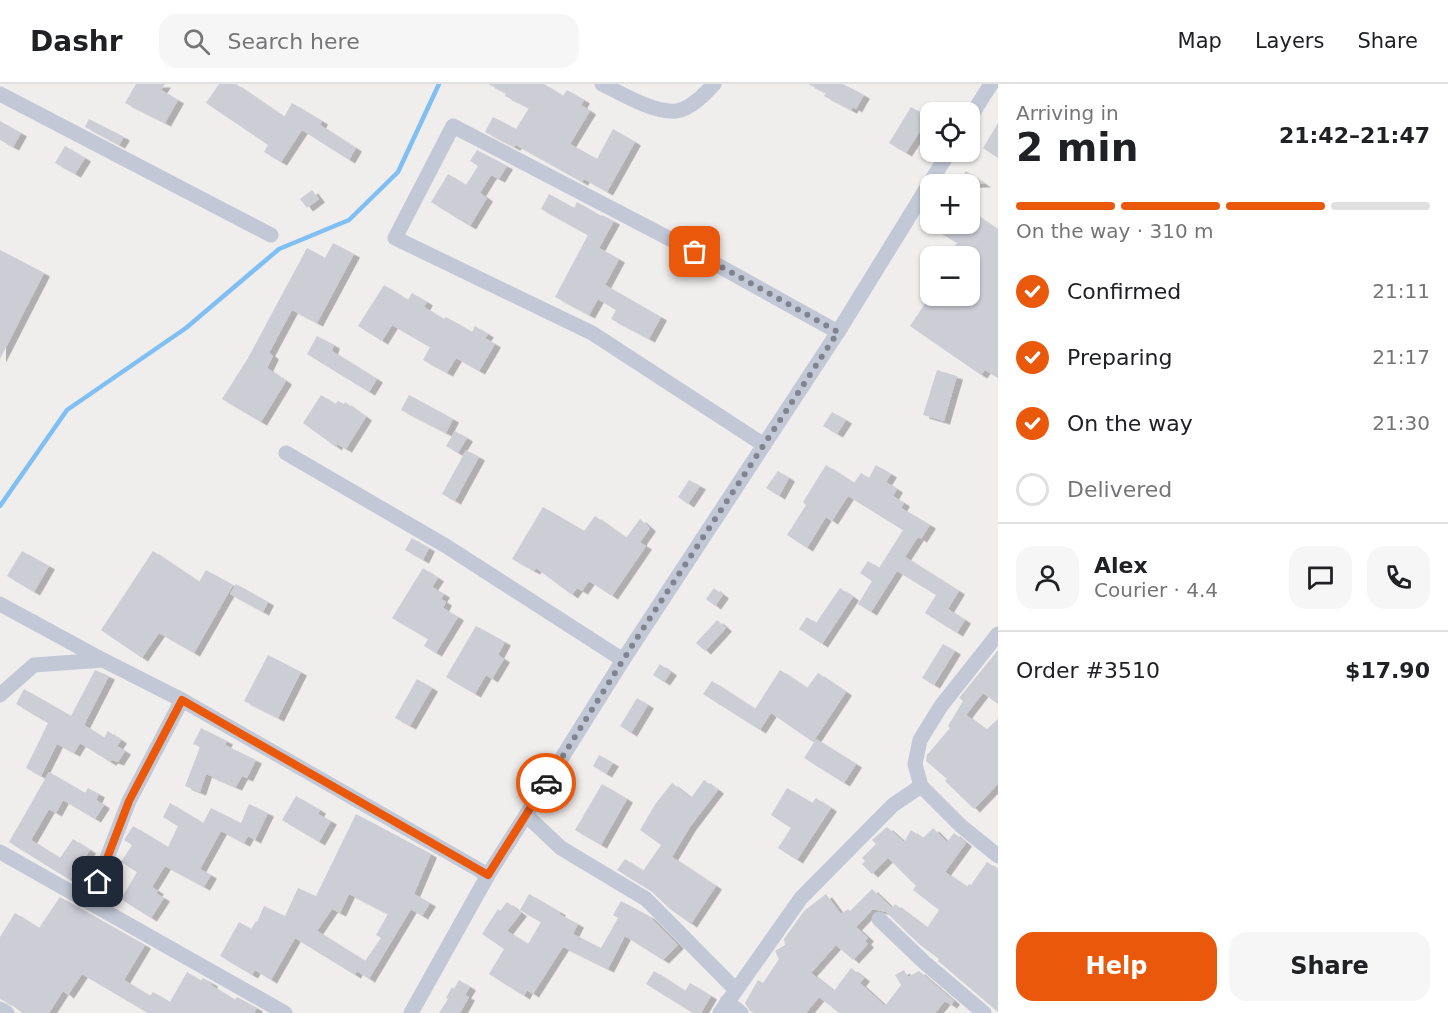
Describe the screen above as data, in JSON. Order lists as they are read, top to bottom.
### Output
{
  "page": {
    "header": "Dashr",
    "search": "Search here",
    "nav": ["Map", "Layers", "Share"],
    "heading": ["2 min", "Arriving in", "21:42–21:47"],
    "panel": [
      "Alex",
      "Courier · 4.4",
      "Order #3510",
      "$17.90"
    ],
    "map_buttons": ["+", "−"],
    "bar": "On the way · 310 m",
    "list": [
      ["Confirmed", "21:11"],
      ["Preparing", "21:17"],
      ["On the way", "21:30"],
      "Delivered"
    ],
    "buttons": ["Help", "Share"]
  }
}
